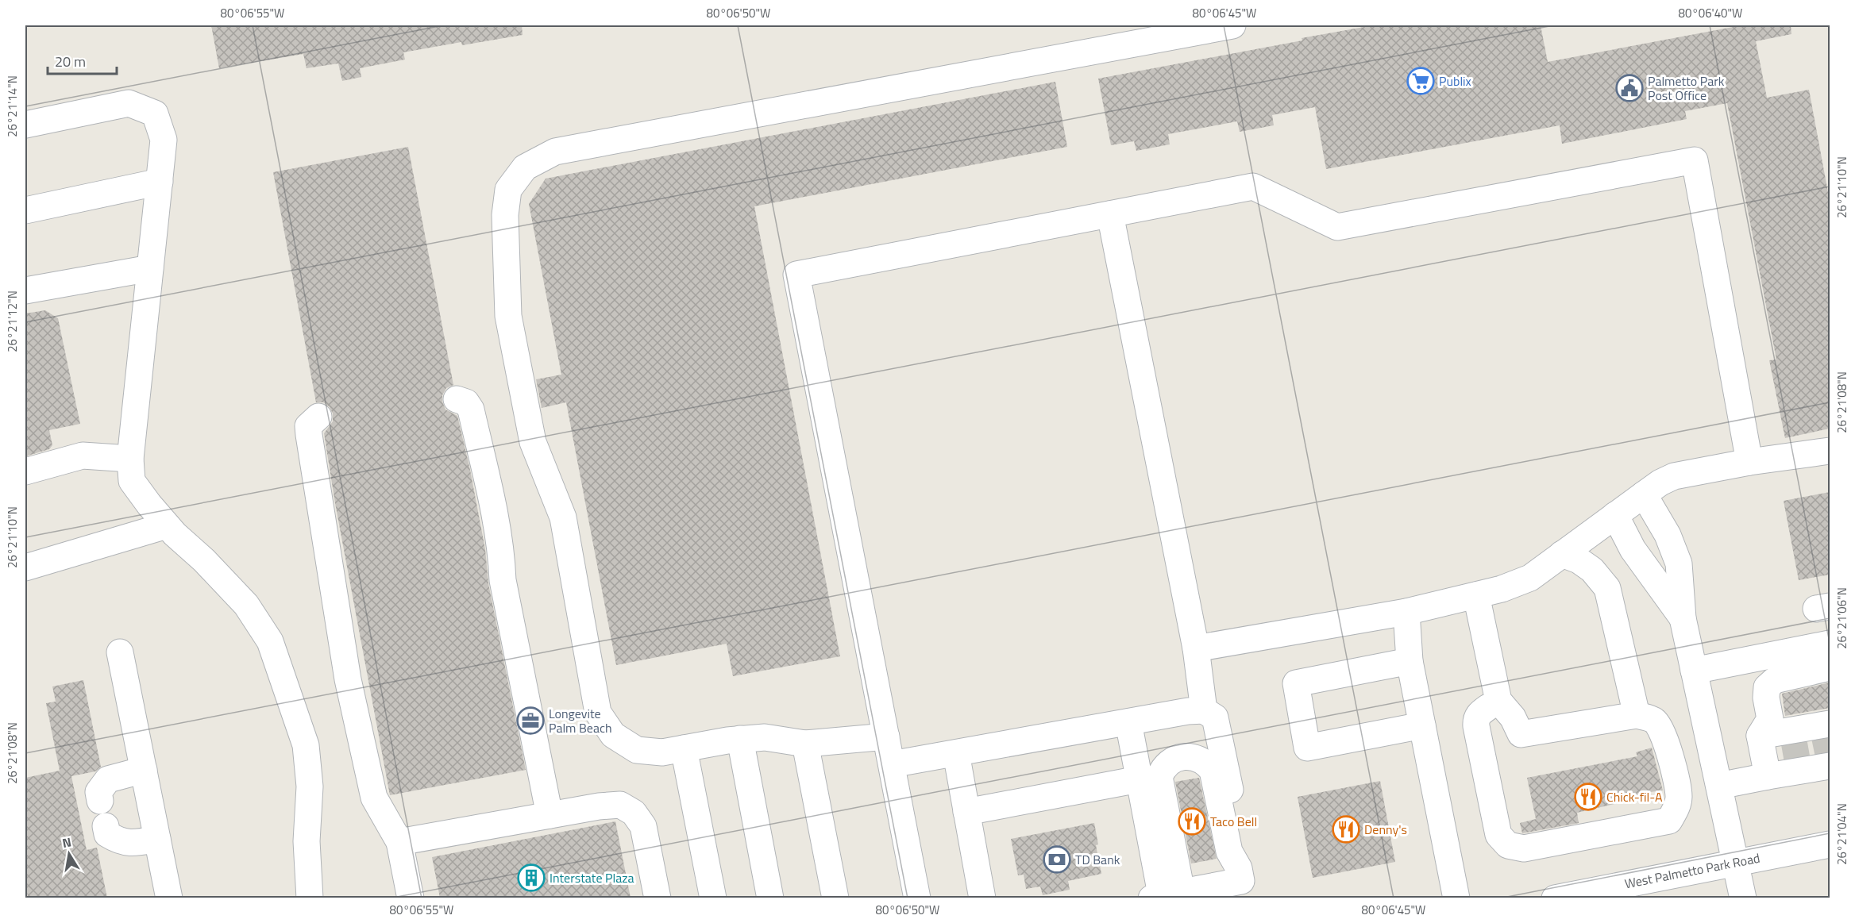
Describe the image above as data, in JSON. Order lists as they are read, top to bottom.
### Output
{
  "streets": {
    "lane": ["West Palmetto Park Road"]
  },
  "places": {
    "supermarket": ["Publix"],
    "public building": ["Palmetto Park Post Office"],
    "office": ["Longevite Palm Beach"],
    "restaurant": ["Chick-fil-A", "Taco Bell", "Denny's"],
    "bank": ["TD Bank"],
    "building": ["Interstate Plaza"]
  },
  "scale_bar": "20 m",
  "north": "top",
  "coordinates": [
    "80°06'55\"W",
    "80°06'50\"W",
    "80°06'45\"W",
    "80°06'40\"W",
    "26°21'14\"N",
    "26°21'10\"N",
    "26°21'12\"N",
    "26°21'08\"N",
    "26°21'06\"N",
    "26°21'04\"N"
  ]
}
